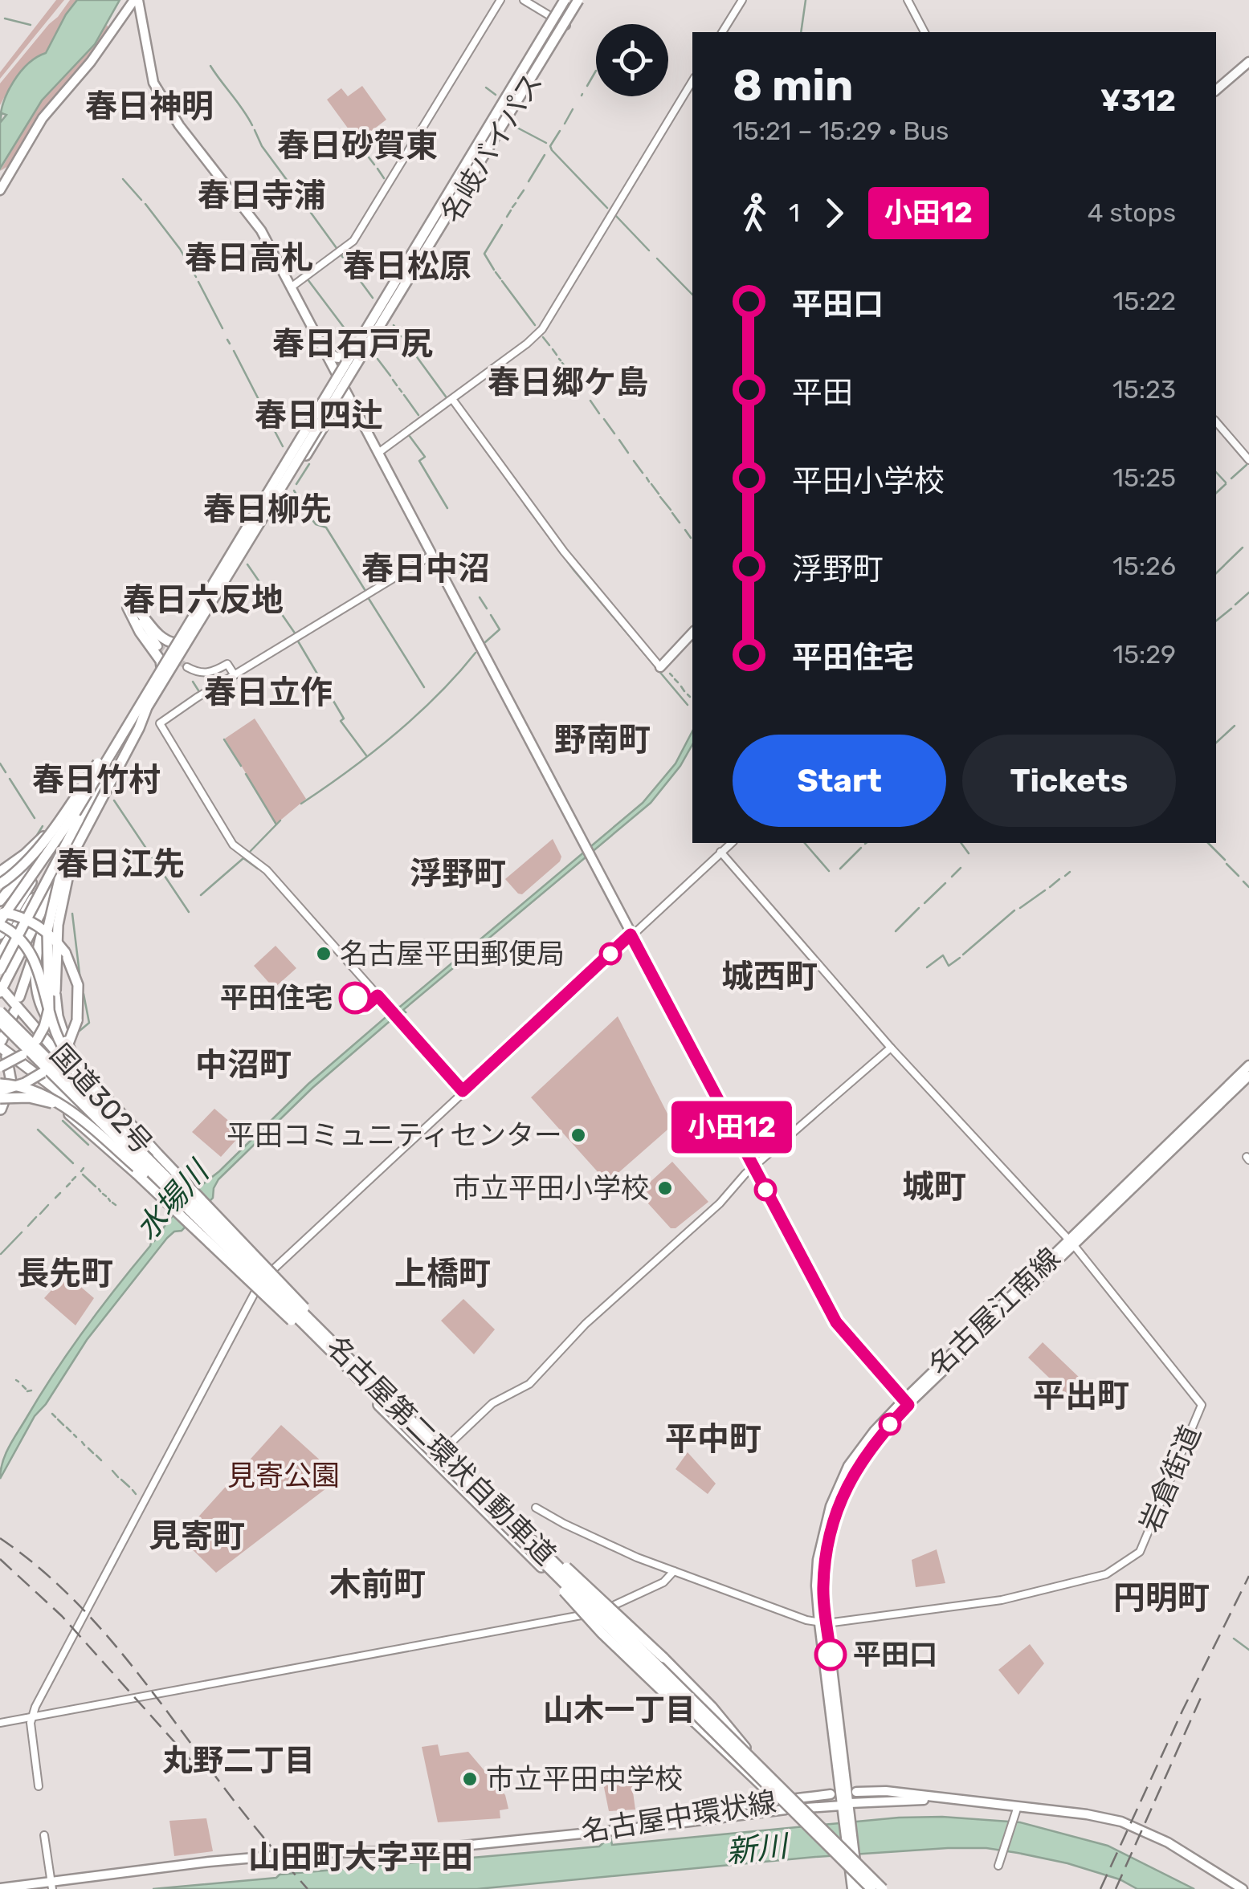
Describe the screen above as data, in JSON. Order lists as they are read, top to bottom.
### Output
{
  "streets": {
    "highway": ["名岐バイパス", "国道302号", "名古屋第二環状自動車道"],
    "main road": ["名古屋江南線", "名古屋中環状線"],
    "street": ["岩倉街道"]
  },
  "crossings": [
    ["国道302号", "名古屋江南線"],
    ["国道302号", "名古屋第二環状自動車道"],
    ["名古屋江南線", "名古屋第二環状自動車道"],
    ["名古屋江南線", "岩倉街道"]
  ],
  "districts": [
    "春日神明",
    "春日砂賀東",
    "春日寺浦",
    "春日高札",
    "春日松原",
    "春日石戸尻",
    "春日郷ケ島",
    "春日四辻",
    "春日柳先",
    "春日中沼",
    "春日六反地",
    "春日立作",
    "野南町",
    "春日竹村",
    "春日江先",
    "浮野町",
    "城西町",
    "中沼町",
    "城町",
    "長先町",
    "上橋町",
    "平出町",
    "平中町",
    "見寄町",
    "木前町",
    "円明町",
    "山木一丁目",
    "丸野二丁目",
    "山田町大字平田"
  ],
  "water": ["水場川", "新川"],
  "parks": ["見寄公園"],
  "places": [
    "名古屋平田郵便局",
    "平田住宅",
    "平田コミュニティセンター",
    "市立平田小学校",
    "平田口",
    "市立平田中学校"
  ],
  "lines": ["bus line 小田12"],
  "page": {
    "on_map": "小田12",
    "heading": ["8 min", "15:21 – 15:29 · Bus", "¥312"],
    "legs": ["1", "小田12", "4 stops"],
    "list": [
      {
        "name": "平田口",
        "value": "15:22"
      },
      {
        "name": "平田",
        "value": "15:23"
      },
      {
        "name": "平田小学校",
        "value": "15:25"
      },
      {
        "name": "浮野町",
        "value": "15:26"
      },
      {
        "name": "平田住宅",
        "value": "15:29"
      }
    ],
    "buttons": ["Start", "Tickets"]
  }
}
